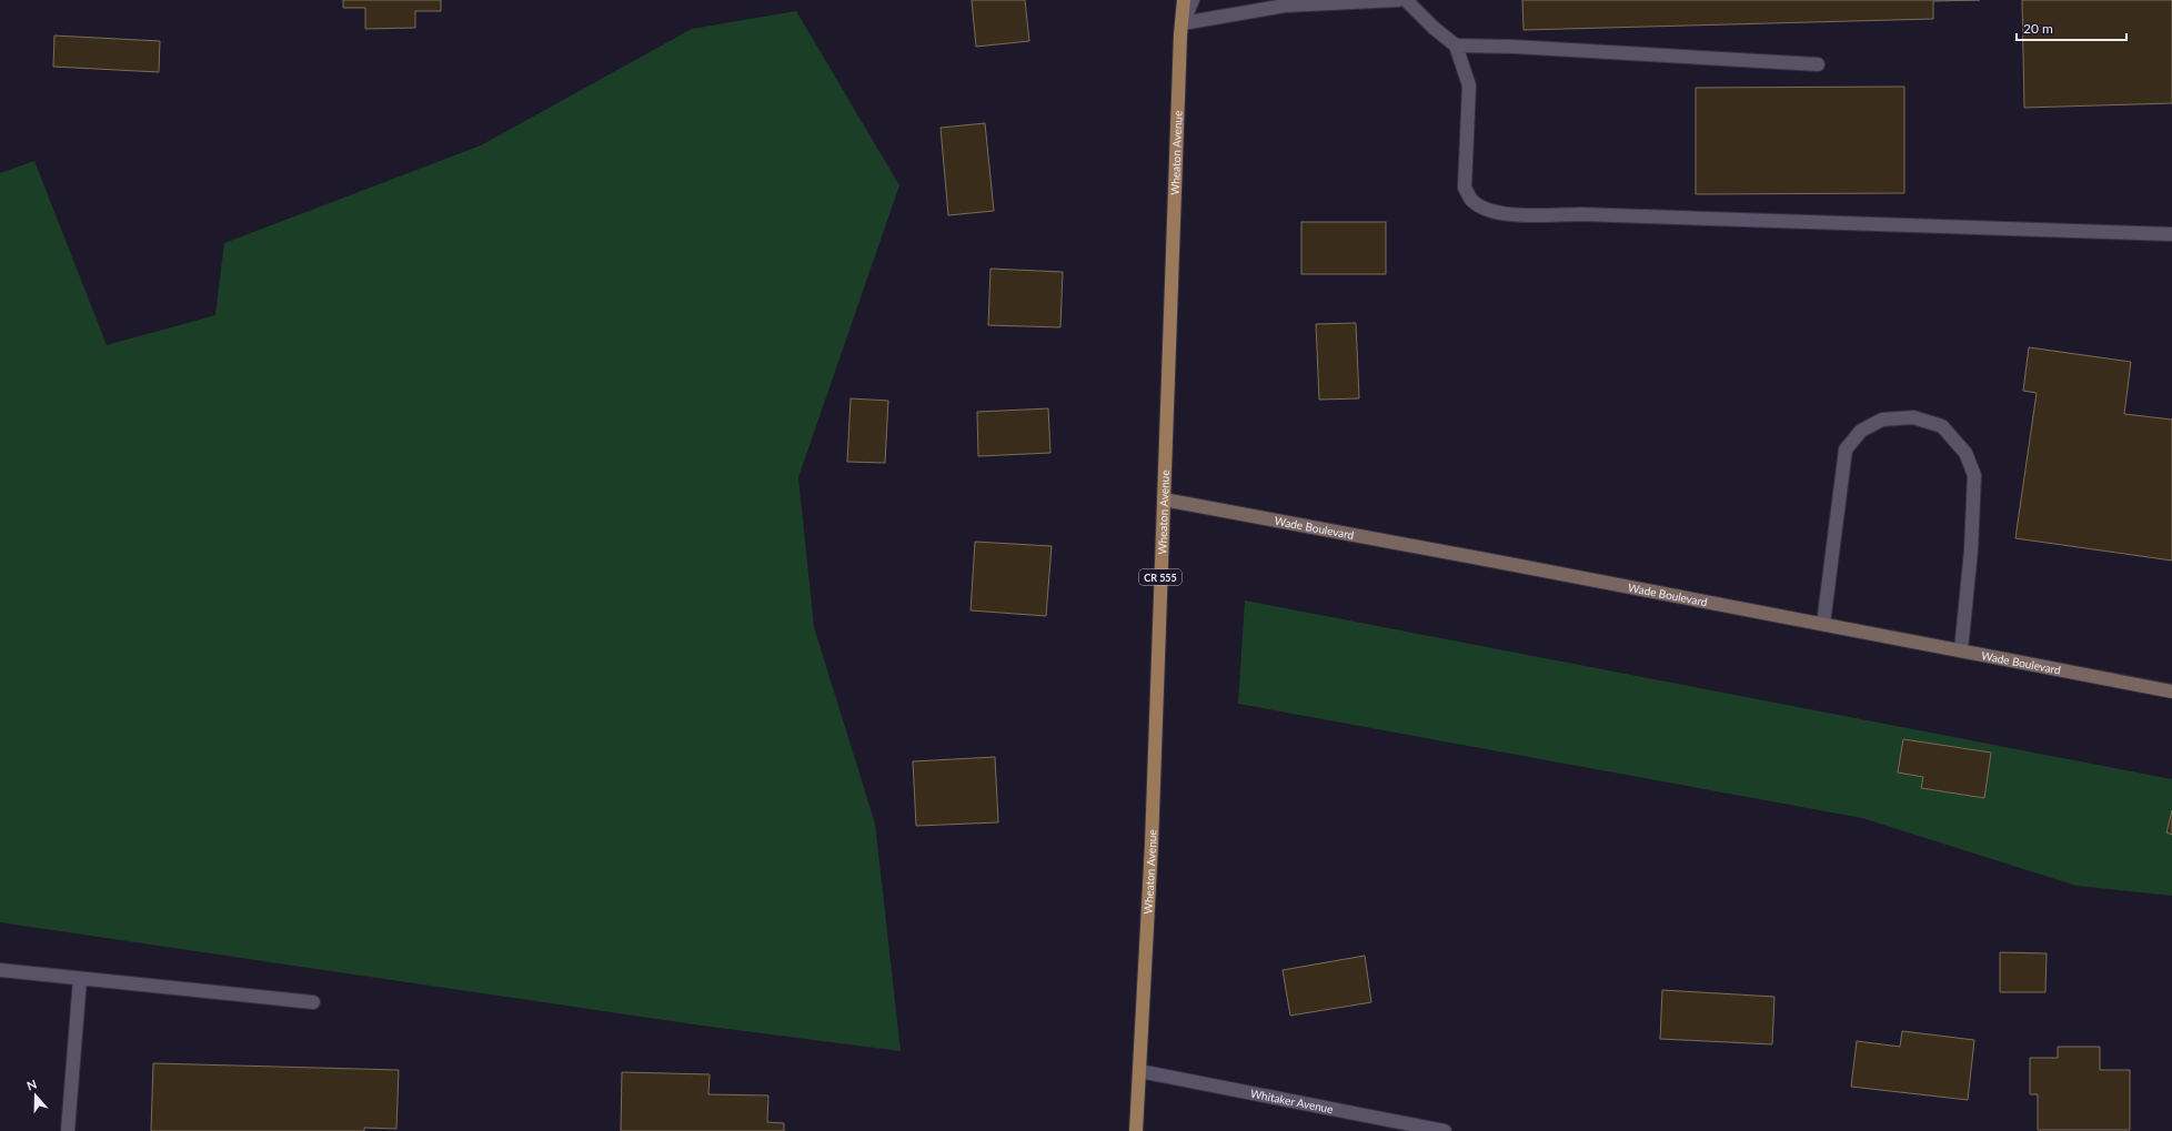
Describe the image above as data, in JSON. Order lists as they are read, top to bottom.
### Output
{
  "streets": {
    "main road": ["Wheaton Avenue", "Wade Boulevard", "CR 555"],
    "street": ["Whitaker Avenue"]
  },
  "crossings": [
    ["Wheaton Avenue", "Wade Boulevard"],
    ["Wheaton Avenue", "Whitaker Avenue"]
  ],
  "scale_bar": "20 m",
  "north": "top"
}
